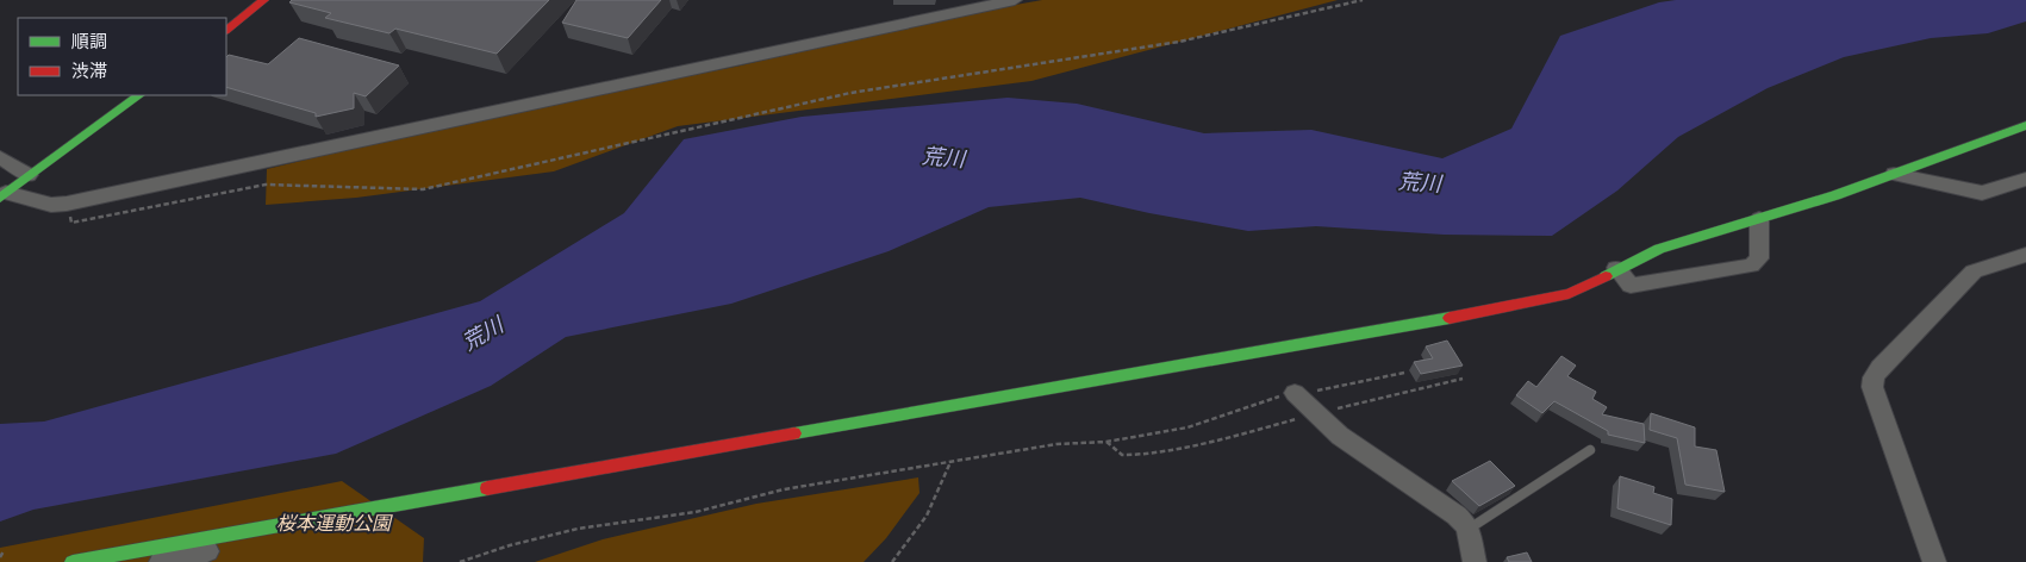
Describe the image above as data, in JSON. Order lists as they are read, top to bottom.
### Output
{
  "water": ["荒川"],
  "parks": ["桜本運動公園"],
  "legend": ["順調", "渋滞"]
}
